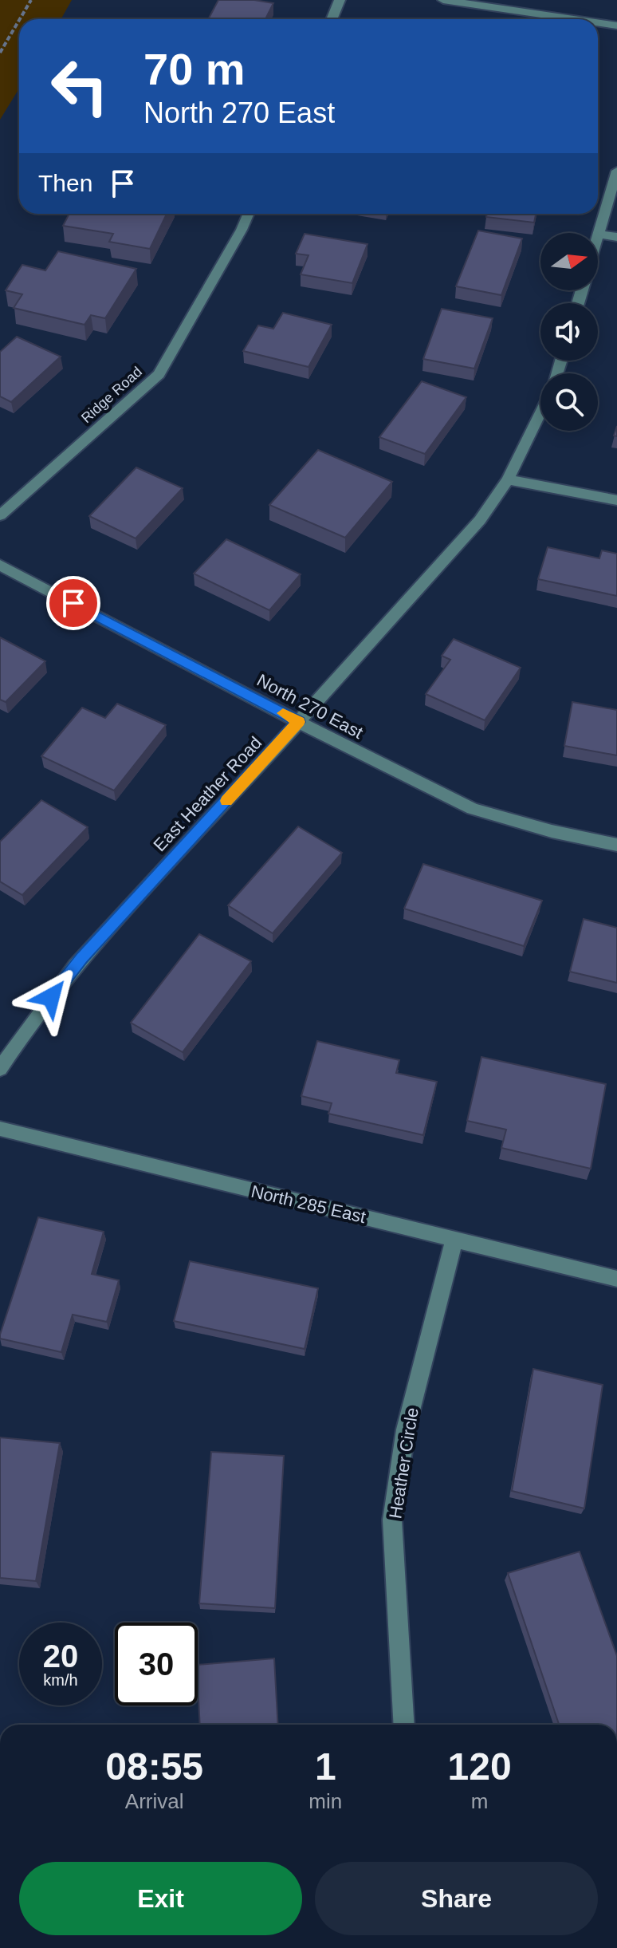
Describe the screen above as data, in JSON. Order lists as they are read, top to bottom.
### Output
{
  "streets": {
    "street": [
      "Ridge Road",
      "North 270 East",
      "East Heather Road",
      "North 285 East",
      "Heather Circle"
    ]
  },
  "crossings": [
    ["North 270 East", "East Heather Road"],
    ["North 285 East", "Heather Circle"]
  ],
  "north": "right",
  "page": {
    "turn": ["70 m", "North 270 East"],
    "then": "Then",
    "speed": "20 km/h",
    "limit": "30",
    "eta": [
      "08:55",
      "Arrival",
      "1",
      "min",
      "120",
      "m"
    ],
    "buttons": ["Exit", "Share"]
  }
}
